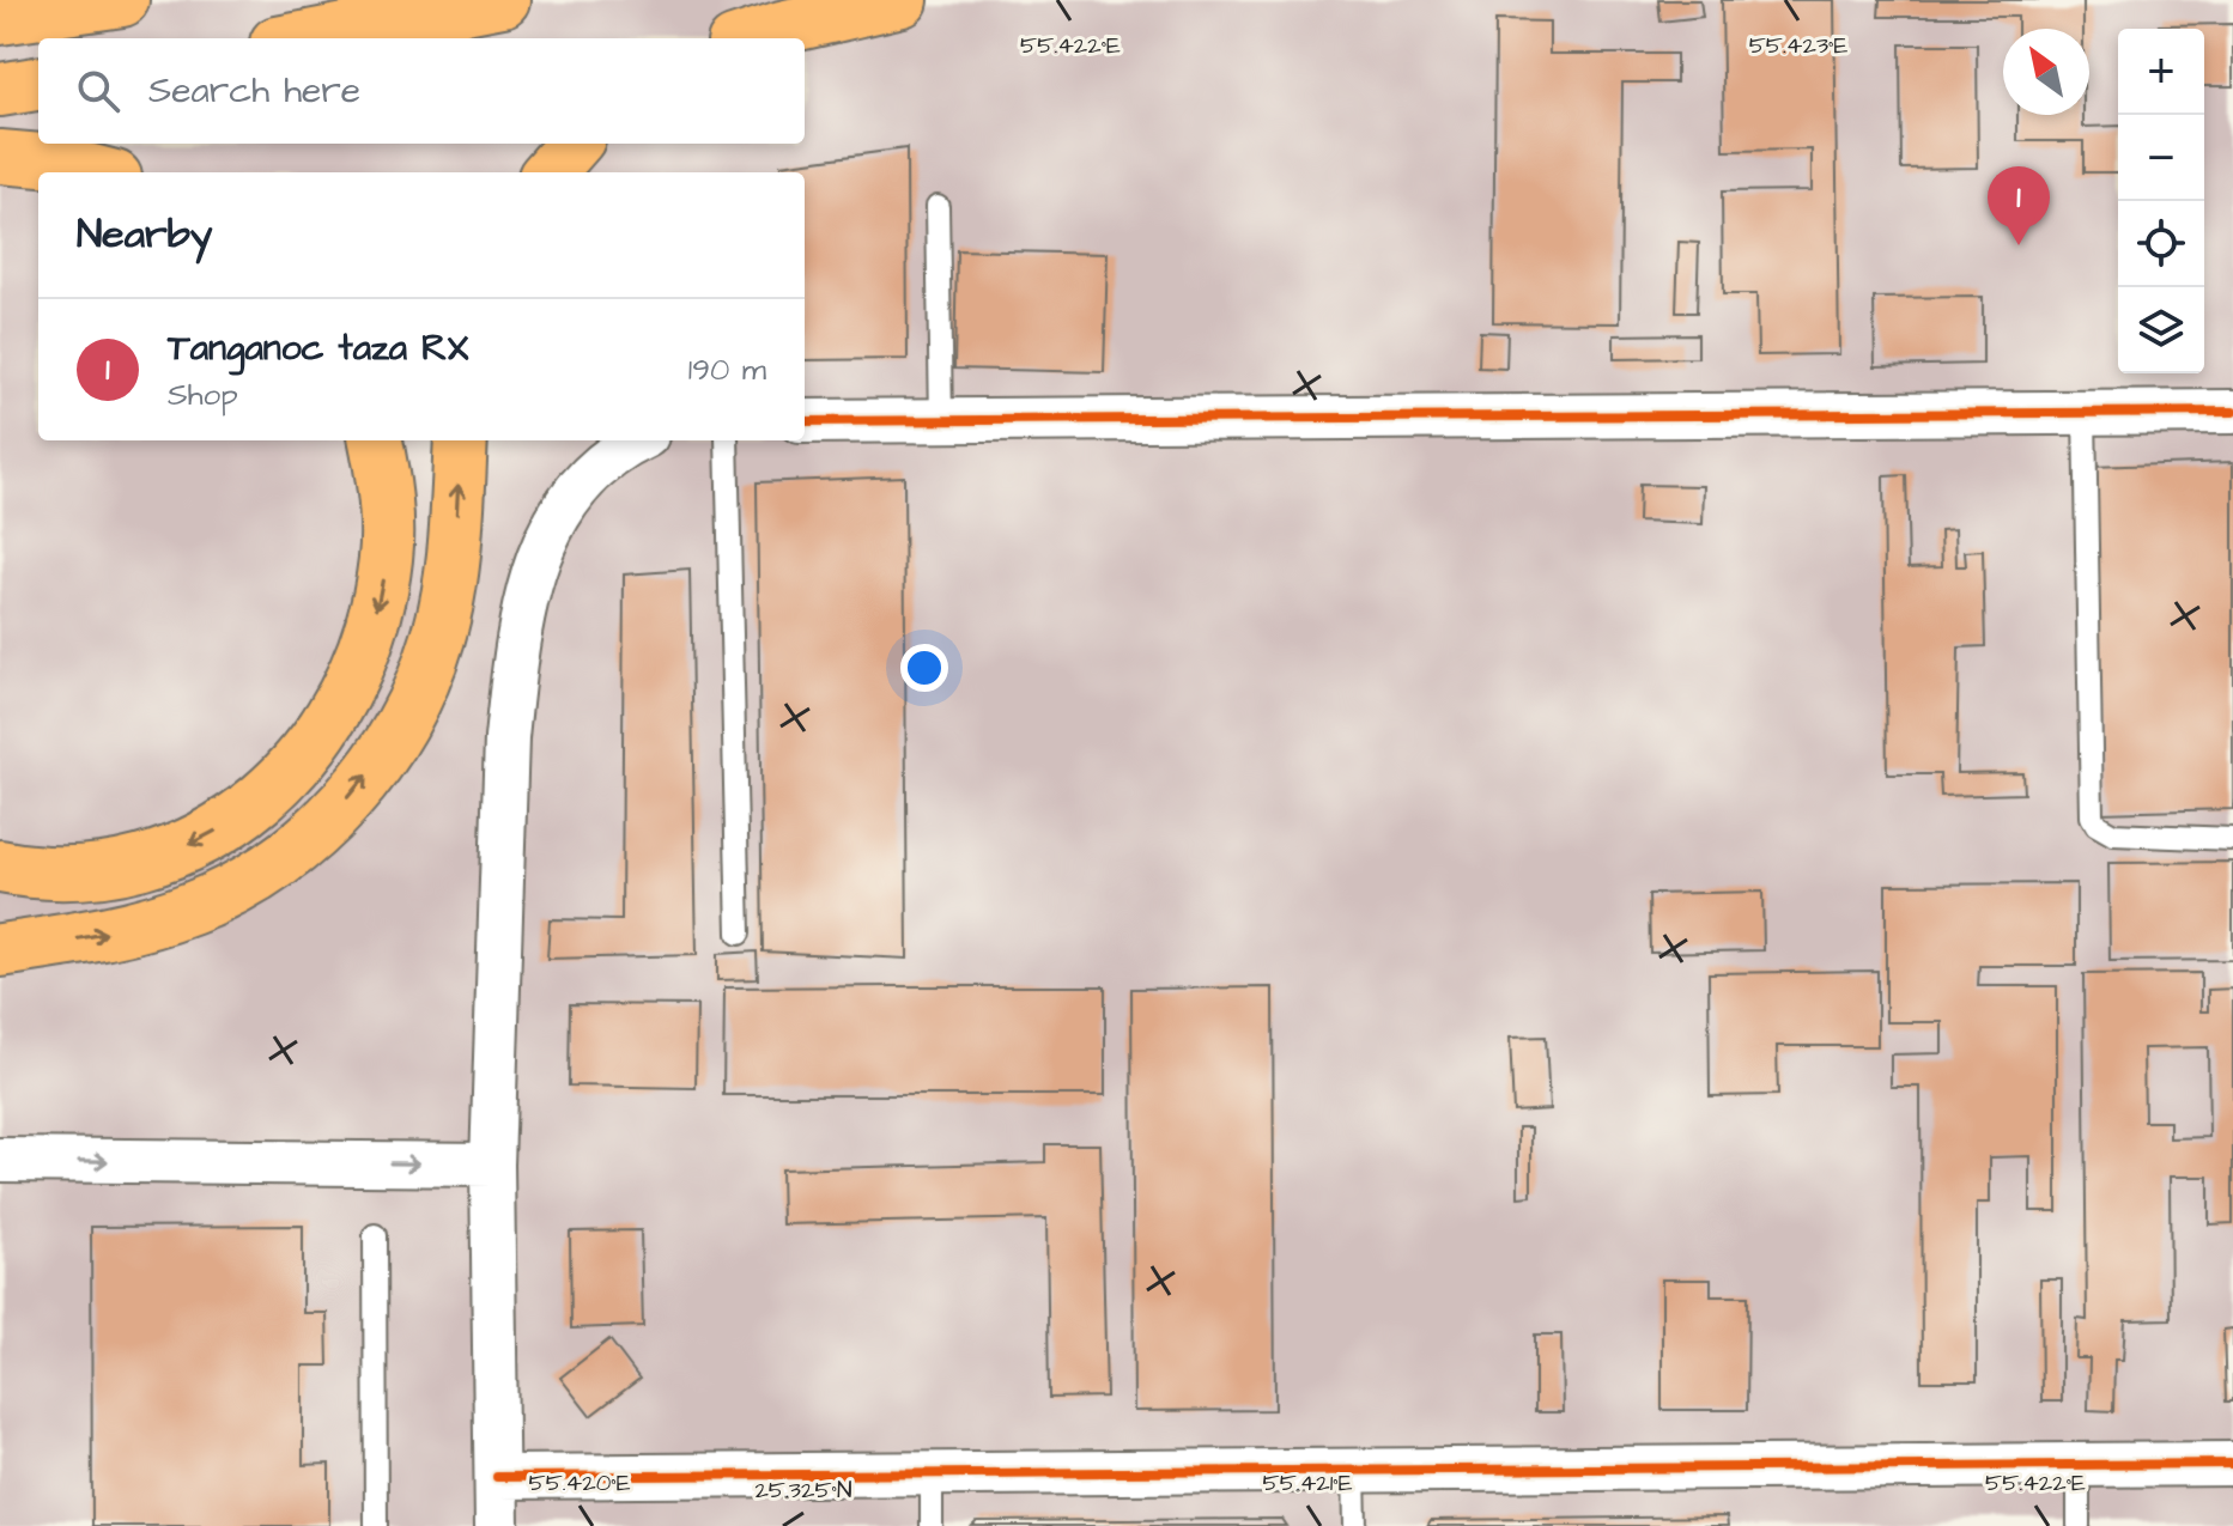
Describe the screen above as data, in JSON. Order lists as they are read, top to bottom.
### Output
{
  "north": "top left",
  "page": {
    "map_buttons": ["+", "−"],
    "search": "Search here",
    "pins": "1",
    "heading": "Nearby",
    "list": [
      {
        "mark": "1",
        "name": "Tanganoc taza RX",
        "note": "Shop",
        "value": "190 m"
      }
    ]
  },
  "coordinates": [
    "55.422°E",
    "55.423°E",
    "55.420°E",
    "55.421°E",
    "25.325°N"
  ]
}
